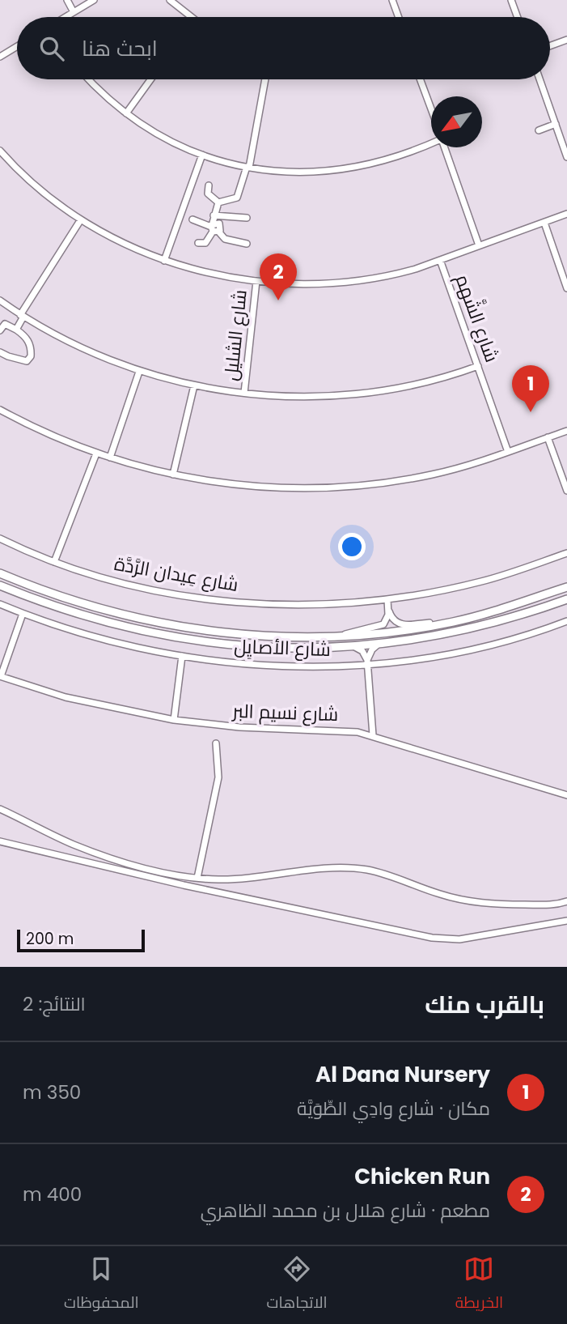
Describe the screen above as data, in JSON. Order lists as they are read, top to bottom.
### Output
{
  "streets": {
    "street": [
      "شارع الشَّهم",
      "شارع الشليل",
      "شارع عِيدان الرَّدَّة",
      "شارع الأصايِل",
      "شارع نسيم البر"
    ]
  },
  "scale_bar": "200 m",
  "north": "bottom left",
  "page": {
    "search": "ابحث هنا",
    "pins": ["2", "1"],
    "scale": "200 m",
    "heading": ["بالقرب منك", "النتائج: 2"],
    "list": [
      {
        "mark": "1",
        "name": "Al Dana Nursery",
        "note": "مكان · شارع وادِي الطِّوَيَّة",
        "value": "350 m"
      },
      {
        "mark": "2",
        "name": "Chicken Run",
        "note": "مطعم · شارع هلال بن محمد الظاهري",
        "value": "400 m"
      }
    ],
    "nav": ["الخريطة", "الاتجاهات", "المحفوظات"]
  }
}
